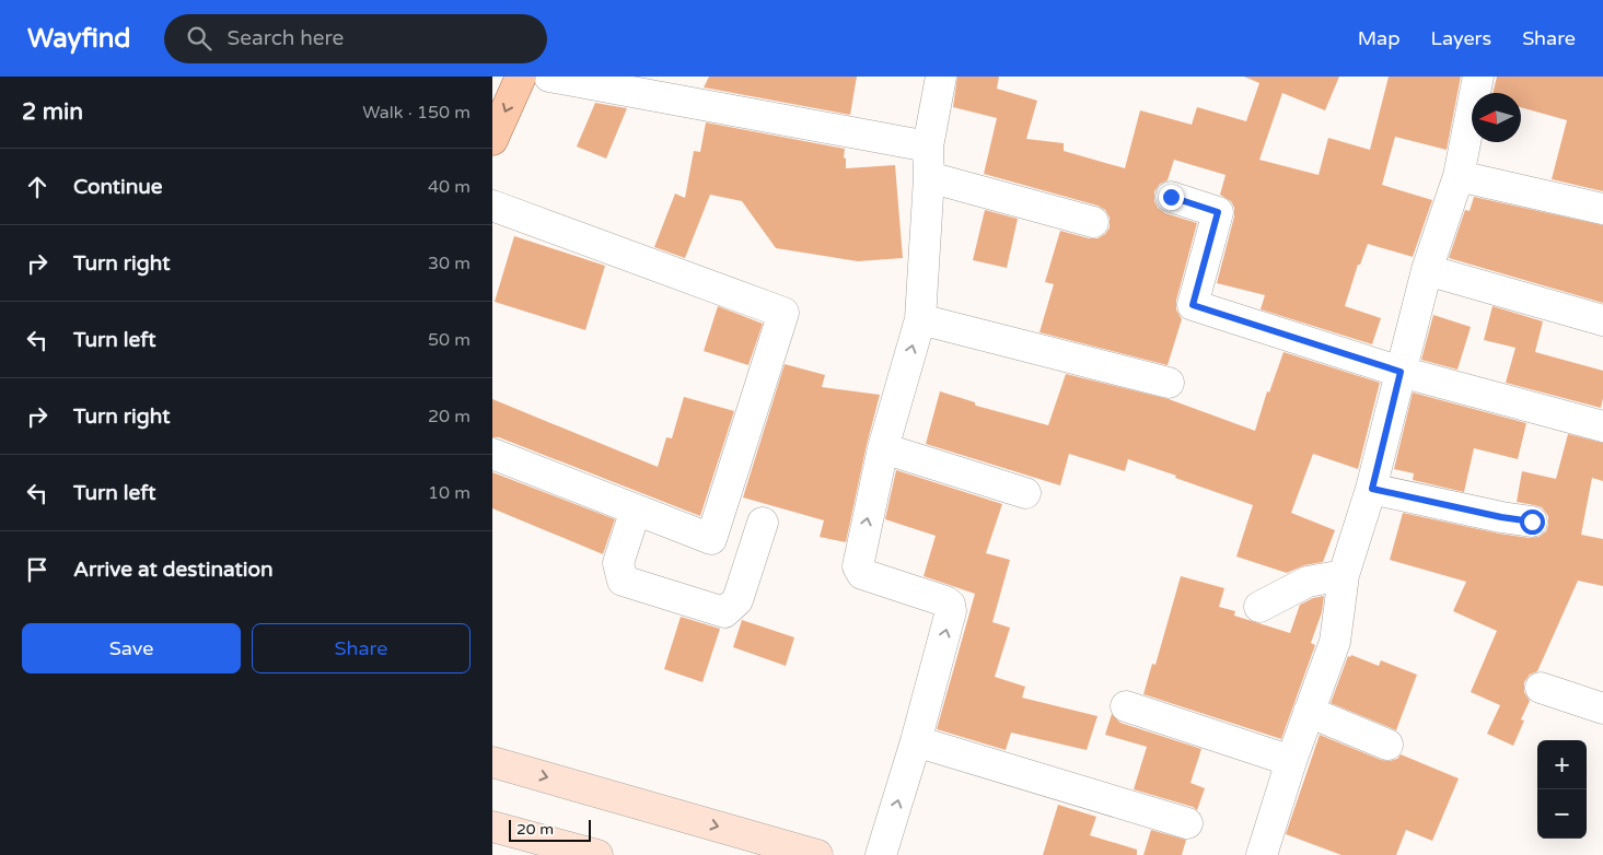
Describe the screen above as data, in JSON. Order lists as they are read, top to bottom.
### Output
{
  "scale_bar": "20 m",
  "north": "left",
  "page": {
    "header": "Wayfind",
    "search": "Search here",
    "nav": ["Map", "Layers", "Share"],
    "heading": ["2 min", "Walk · 150 m"],
    "list": [
      ["Continue", "40 m"],
      ["Turn right", "30 m"],
      ["Turn left", "50 m"],
      ["Turn right", "20 m"],
      ["Turn left", "10 m"],
      "Arrive at destination"
    ],
    "buttons": ["Save", "Share"],
    "map_buttons": ["+", "−"],
    "scale": "20 m"
  }
}
